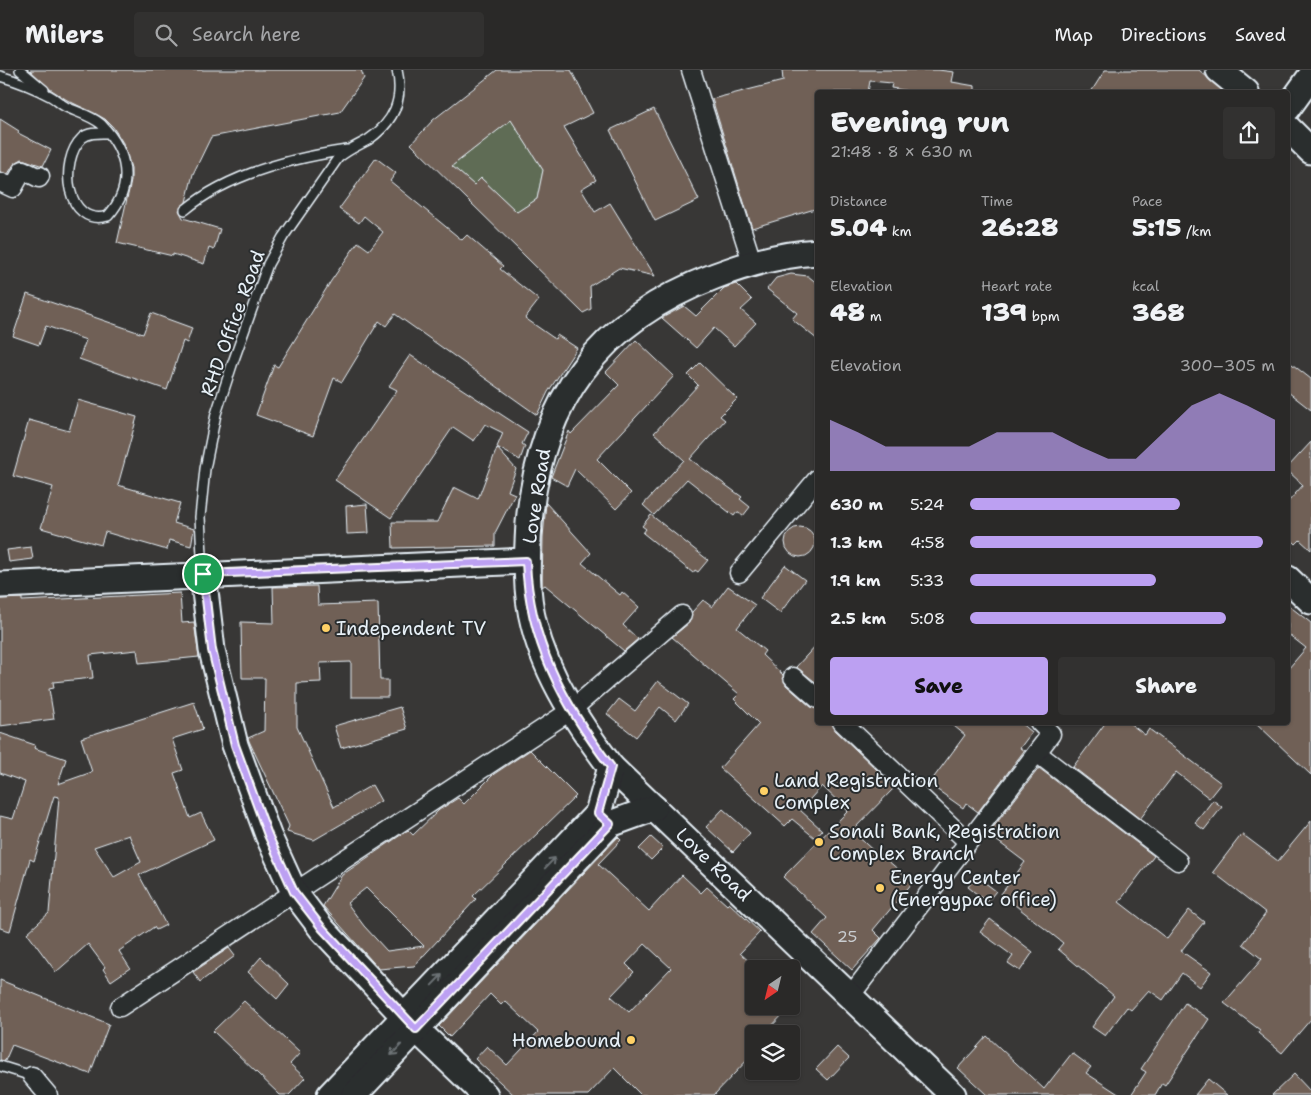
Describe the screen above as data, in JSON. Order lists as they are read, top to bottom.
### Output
{
  "streets": {
    "main road": ["Love Road"],
    "lane": ["RHD Office Road"]
  },
  "places": [
    "Independent TV",
    "Land Registration Complex",
    "Sonali Bank, Registration Complex Branch",
    "Energy Center (Energypac office)",
    "Homebound"
  ],
  "house_numbers": ["25"],
  "north": "bottom left",
  "page": {
    "header": "Milers",
    "search": "Search here",
    "nav": ["Map", "Directions", "Saved"],
    "heading": ["Evening run", "21:48 · 8 × 630 m"],
    "stats": [
      ["Distance", "5.04 km"],
      ["Time", "26:28"],
      ["Pace", "5:15 /km"],
      ["Elevation", "48 m"],
      ["Heart rate", "139 bpm"],
      ["kcal", "368"]
    ],
    "chart": ["Elevation", "300–305 m"],
    "list": [
      {
        "name": "630 m",
        "note": "5:24"
      },
      {
        "name": "1.3 km",
        "note": "4:58"
      },
      {
        "name": "1.9 km",
        "note": "5:33"
      },
      {
        "name": "2.5 km",
        "note": "5:08"
      }
    ],
    "buttons": ["Save", "Share"]
  }
}
